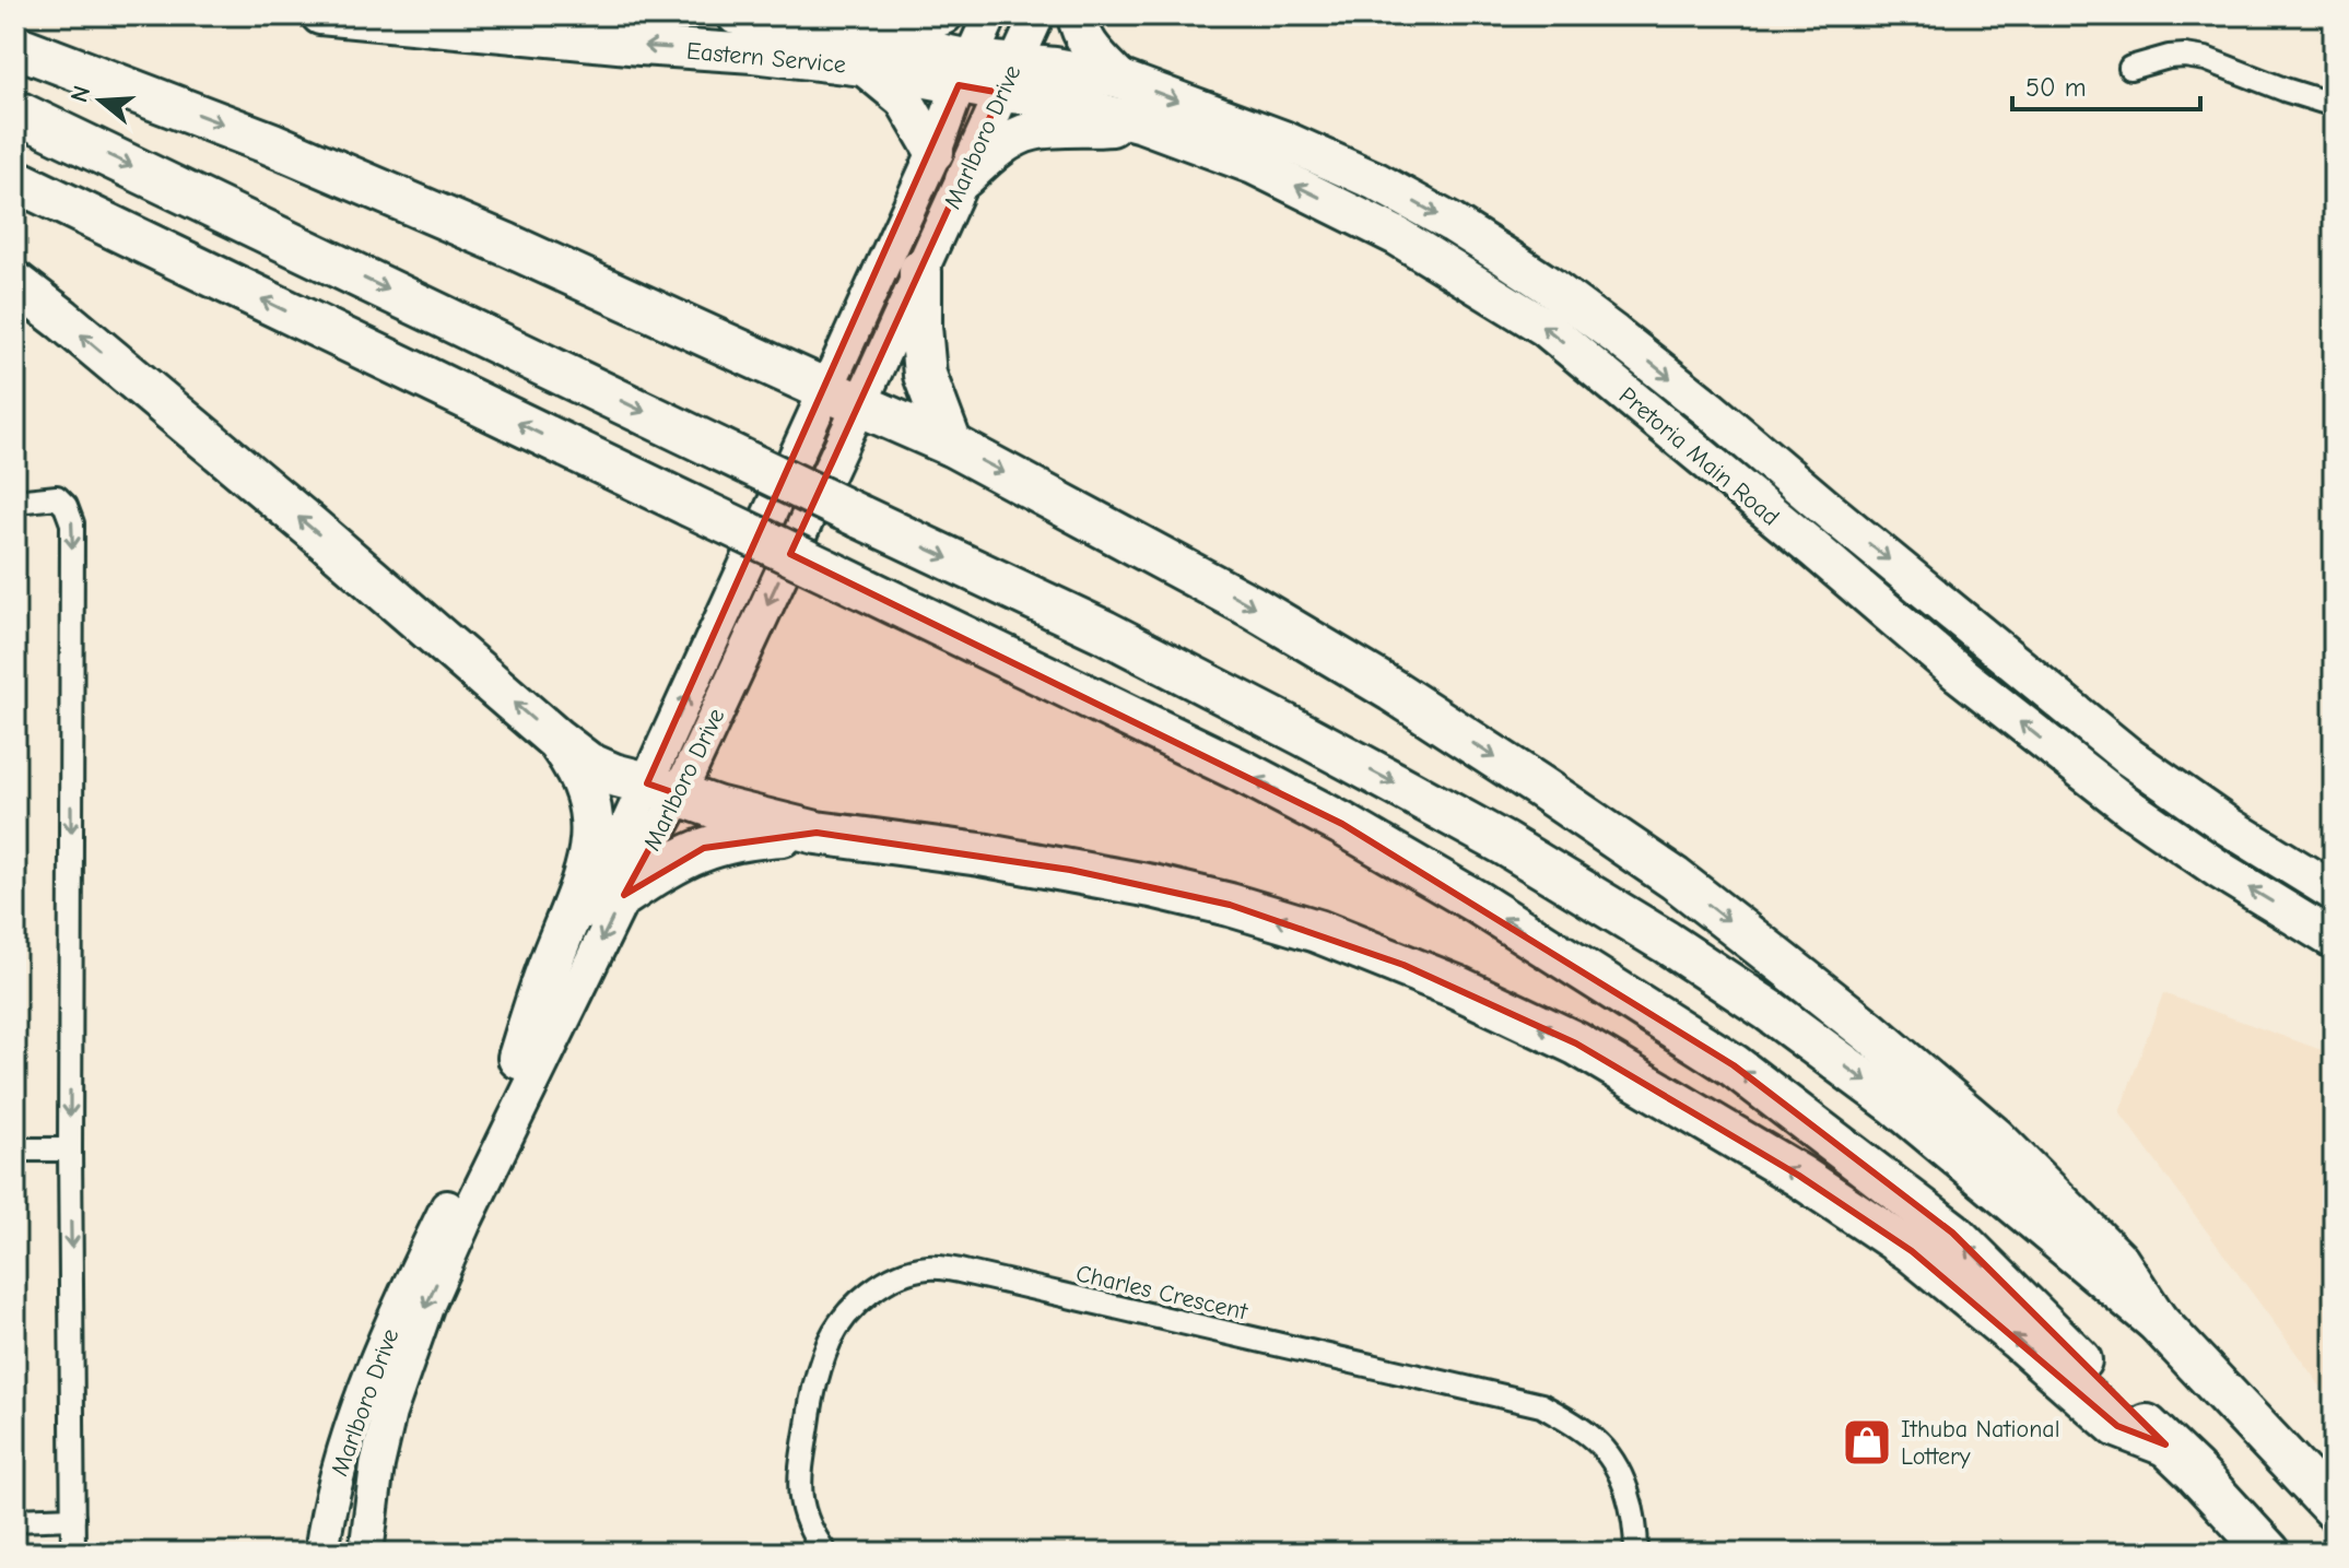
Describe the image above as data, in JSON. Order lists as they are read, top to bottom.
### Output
{
  "streets": {
    "main road": ["Eastern Service", "Marlboro Drive", "Pretoria Main Road"],
    "street": ["Charles Crescent"]
  },
  "crossings": [
    ["Eastern Service", "Marlboro Drive"],
    ["Eastern Service", "Pretoria Main Road"],
    ["Marlboro Drive", "Pretoria Main Road"]
  ],
  "one_way": ["Eastern Service"],
  "places": {
    "shop": ["Ithuba National Lottery"]
  },
  "scale_bar": "50 m",
  "north": "left"
}
